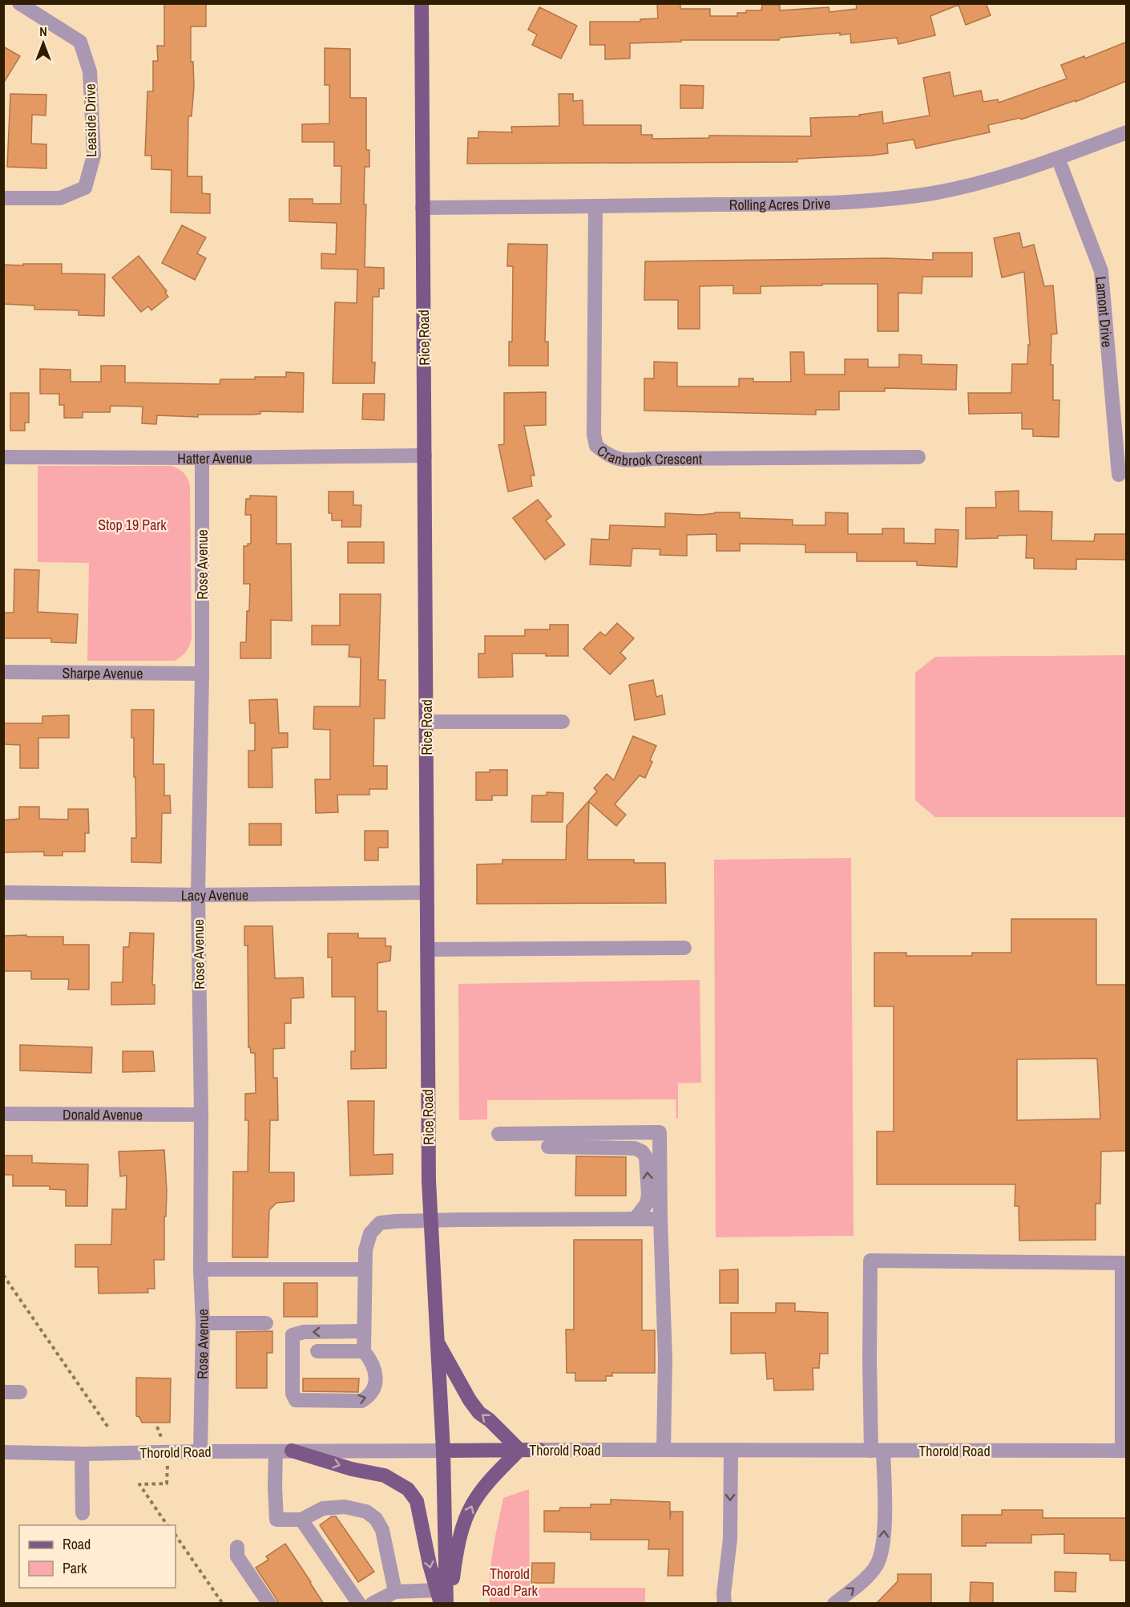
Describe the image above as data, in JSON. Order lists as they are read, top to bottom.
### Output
{
  "streets": {
    "main road": ["Rice Road", "Thorold Road"],
    "street": [
      "Leaside Drive",
      "Rolling Acres Drive",
      "Lamont Drive",
      "Cranbrook Crescent",
      "Hatter Avenue",
      "Rose Avenue",
      "Sharpe Avenue",
      "Lacy Avenue",
      "Donald Avenue"
    ]
  },
  "crossings": [
    ["Rolling Acres Drive", "Lamont Drive"],
    ["Rolling Acres Drive", "Rice Road"],
    ["Rolling Acres Drive", "Cranbrook Crescent"],
    ["Rice Road", "Hatter Avenue"],
    ["Rice Road", "Lacy Avenue"],
    ["Rice Road", "Thorold Road"],
    ["Hatter Avenue", "Rose Avenue"],
    ["Rose Avenue", "Sharpe Avenue"],
    ["Rose Avenue", "Lacy Avenue"],
    ["Rose Avenue", "Donald Avenue"],
    ["Rose Avenue", "Thorold Road"]
  ],
  "parks": ["Stop 19 Park", "Thorold Road Park"],
  "legend": ["Road", "Park"],
  "north": "top"
}
